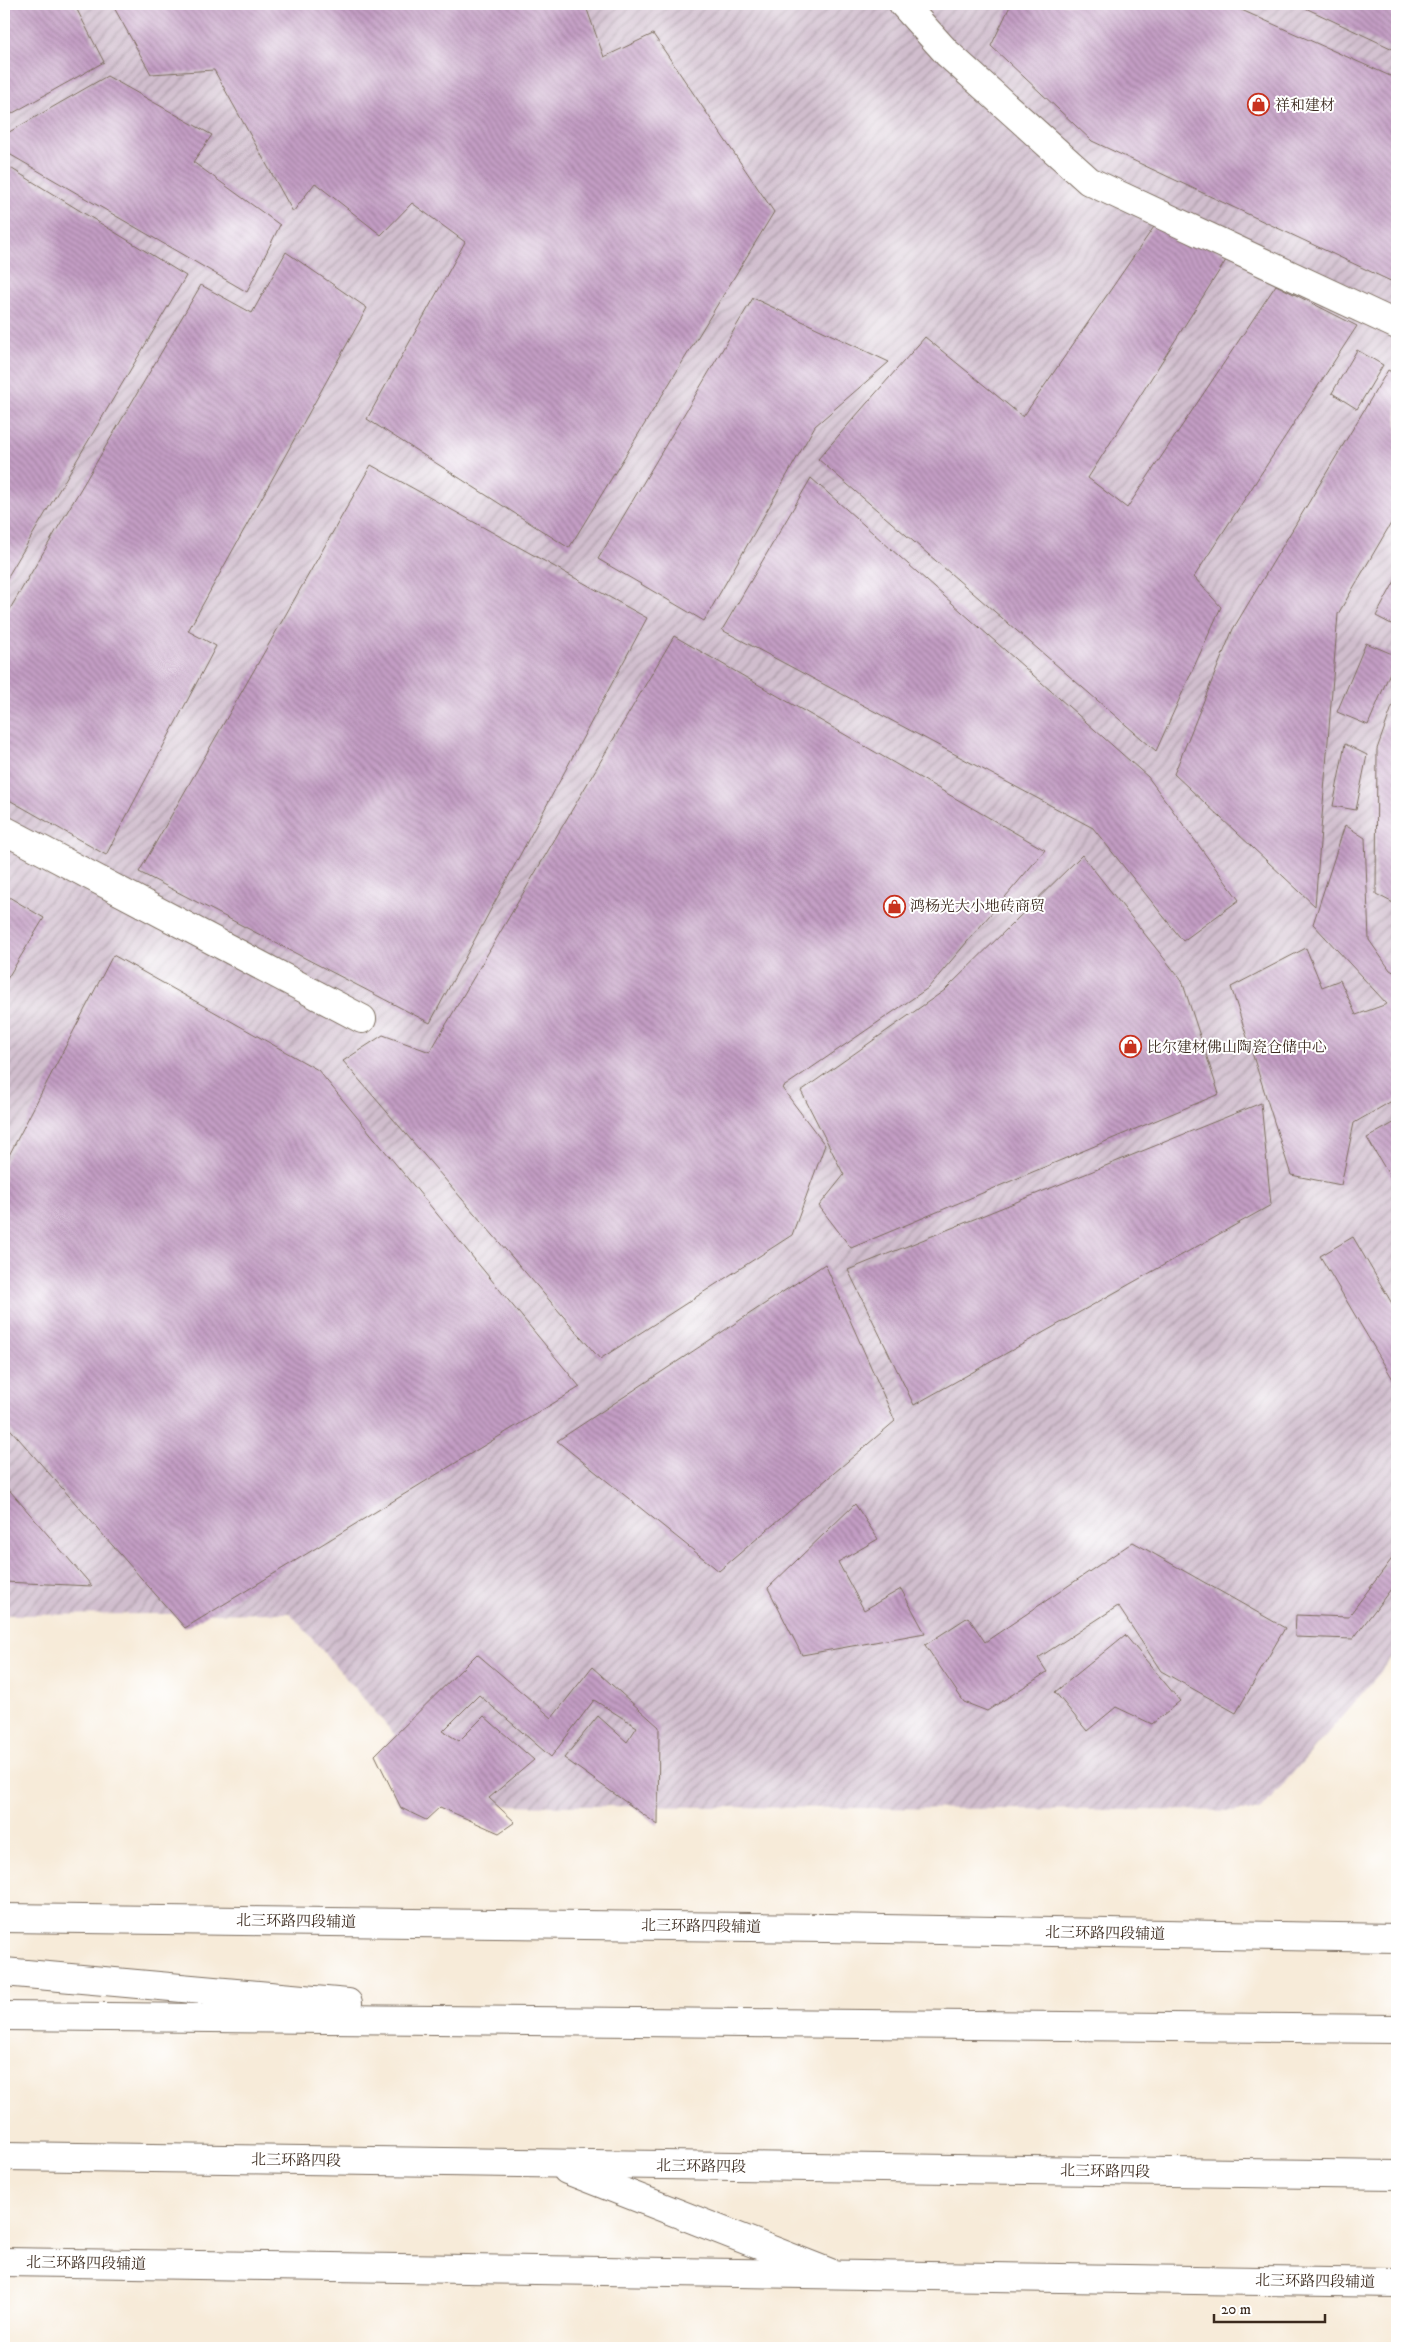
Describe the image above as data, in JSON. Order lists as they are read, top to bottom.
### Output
{
  "streets": {
    "main road": ["北三环路四段辅道", "北三环路四段"]
  },
  "places": {
    "shop": ["祥和建材", "鸿杨光大小地砖商贸", "比尔建材佛山陶瓷仓储中心"]
  },
  "scale_bar": "20 m"
}
